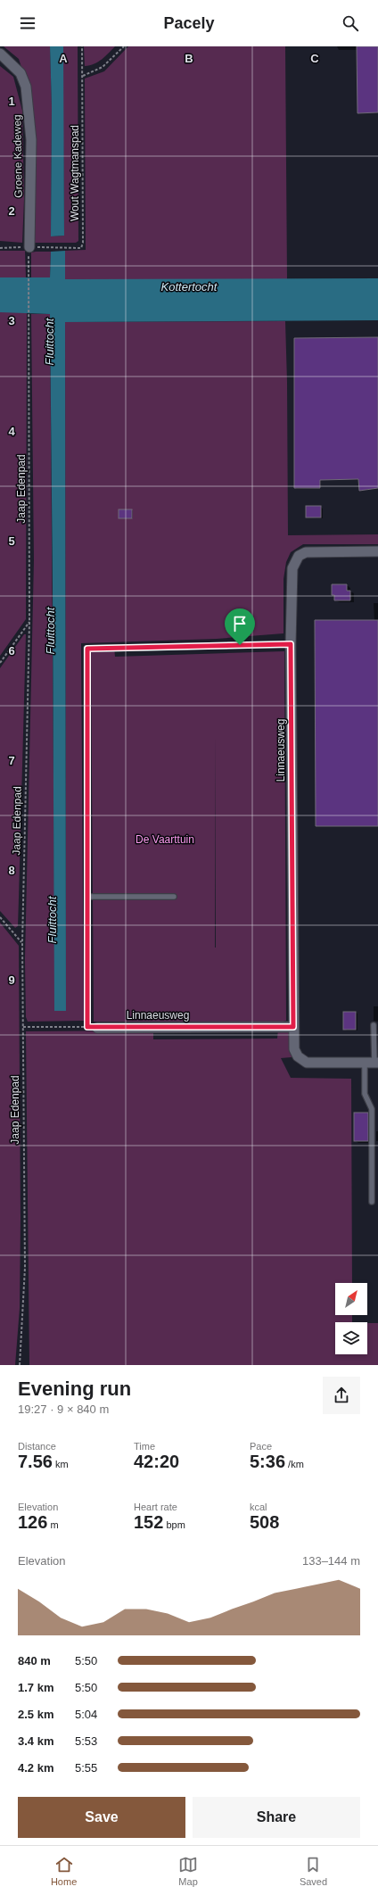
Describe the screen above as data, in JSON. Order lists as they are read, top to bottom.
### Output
{
  "streets": {
    "street": ["Groene Kadeweg", "Linnaeusweg"],
    "path": ["Wout Wagtmanspad", "Jaap Edenpad"]
  },
  "crossings": [
    ["Groene Kadeweg", "Wout Wagtmanspad"],
    ["Groene Kadeweg", "Jaap Edenpad"],
    ["Wout Wagtmanspad", "Jaap Edenpad"]
  ],
  "water": ["Kottertocht", "Fluittocht"],
  "parks": ["De Vaarttuin"],
  "north": "top right",
  "page": {
    "header": "Pacely",
    "heading": ["Evening run", "19:27 · 9 × 840 m"],
    "stats": [
      ["Distance", "7.56 km"],
      ["Time", "42:20"],
      ["Pace", "5:36 /km"],
      ["Elevation", "126 m"],
      ["Heart rate", "152 bpm"],
      ["kcal", "508"]
    ],
    "chart": ["Elevation", "133–144 m"],
    "list": [
      {
        "name": "840 m",
        "note": "5:50"
      },
      {
        "name": "1.7 km",
        "note": "5:50"
      },
      {
        "name": "2.5 km",
        "note": "5:04"
      },
      {
        "name": "3.4 km",
        "note": "5:53"
      },
      {
        "name": "4.2 km",
        "note": "5:55"
      }
    ],
    "buttons": ["Save", "Share"],
    "tabs": ["Home", "Map", "Saved"]
  },
  "grid": {
    "columns": ["A", "B", "C"],
    "rows": [
      "1",
      "2",
      "3",
      "4",
      "5",
      "6",
      "7",
      "8",
      "9"
    ]
  }
}
